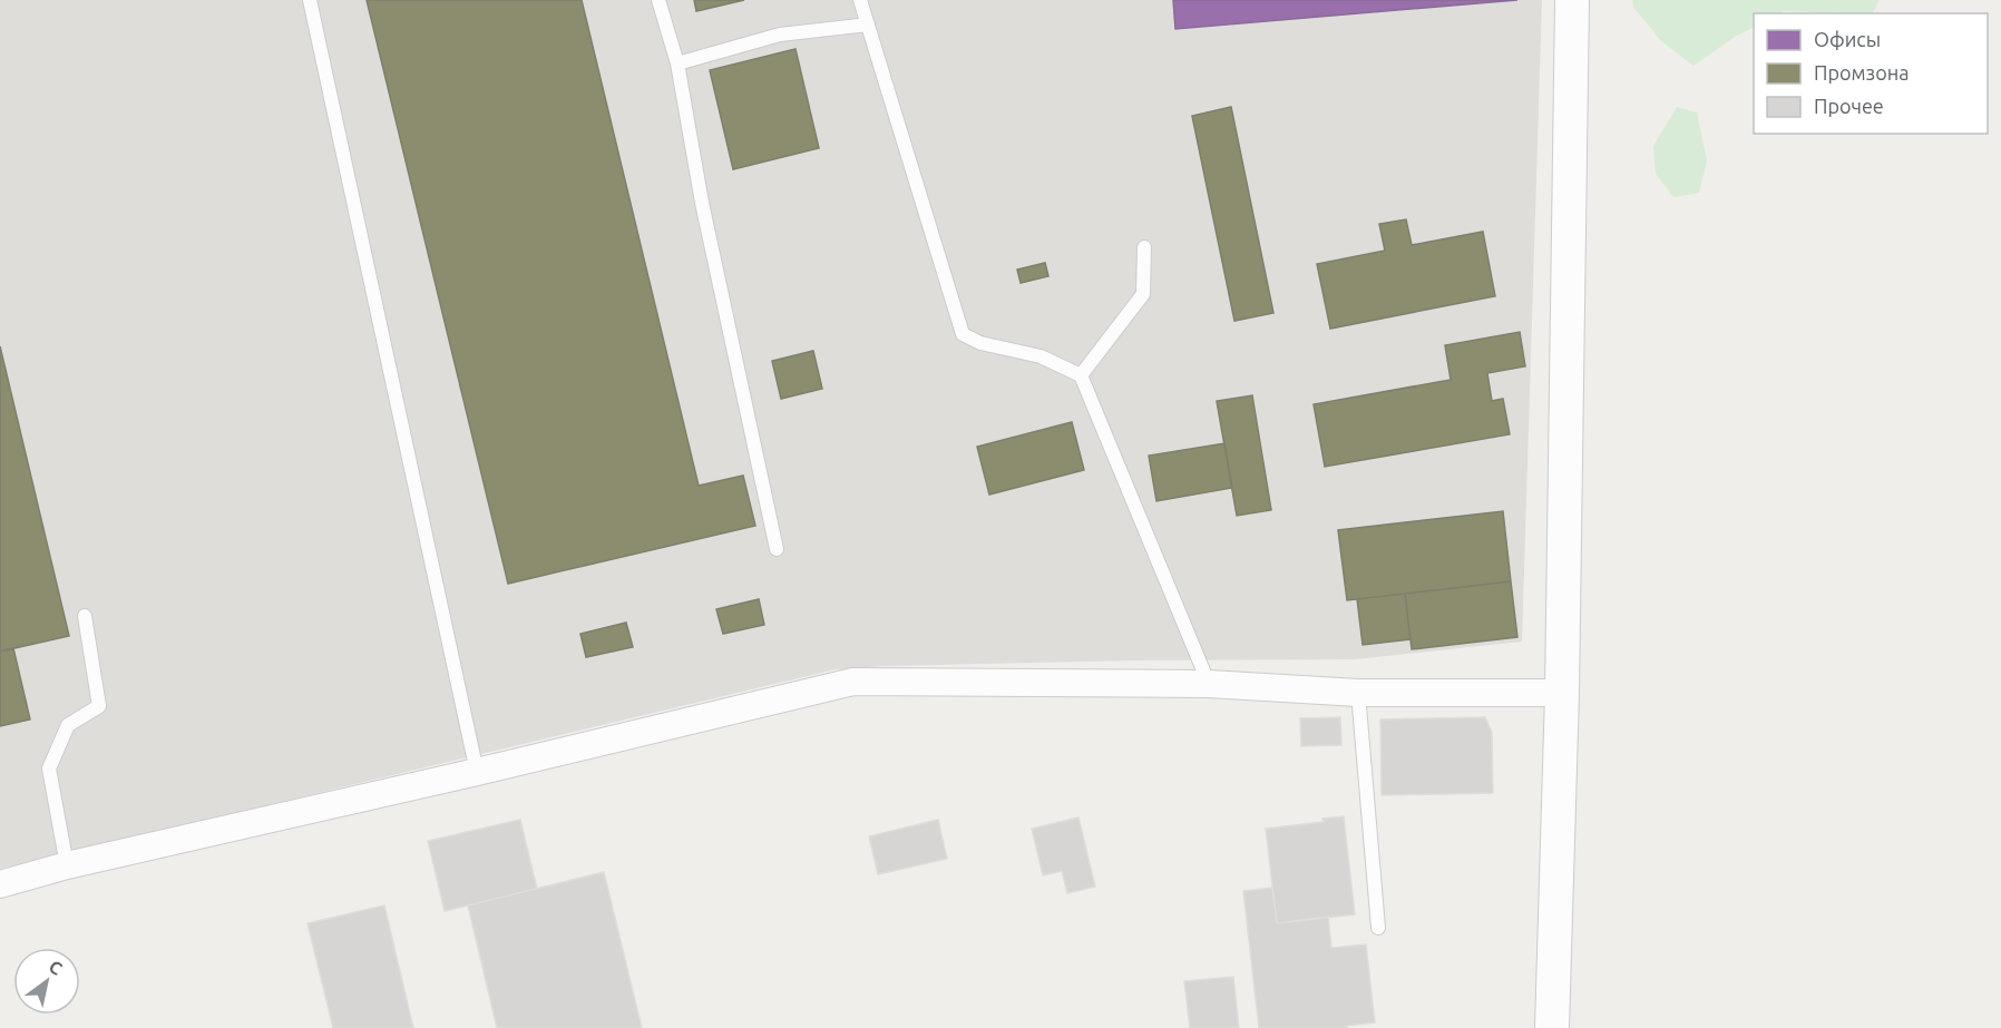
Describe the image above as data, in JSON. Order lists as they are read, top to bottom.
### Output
{
  "legend": ["Офисы", "Промзона", "Прочее"],
  "north": "top right"
}
